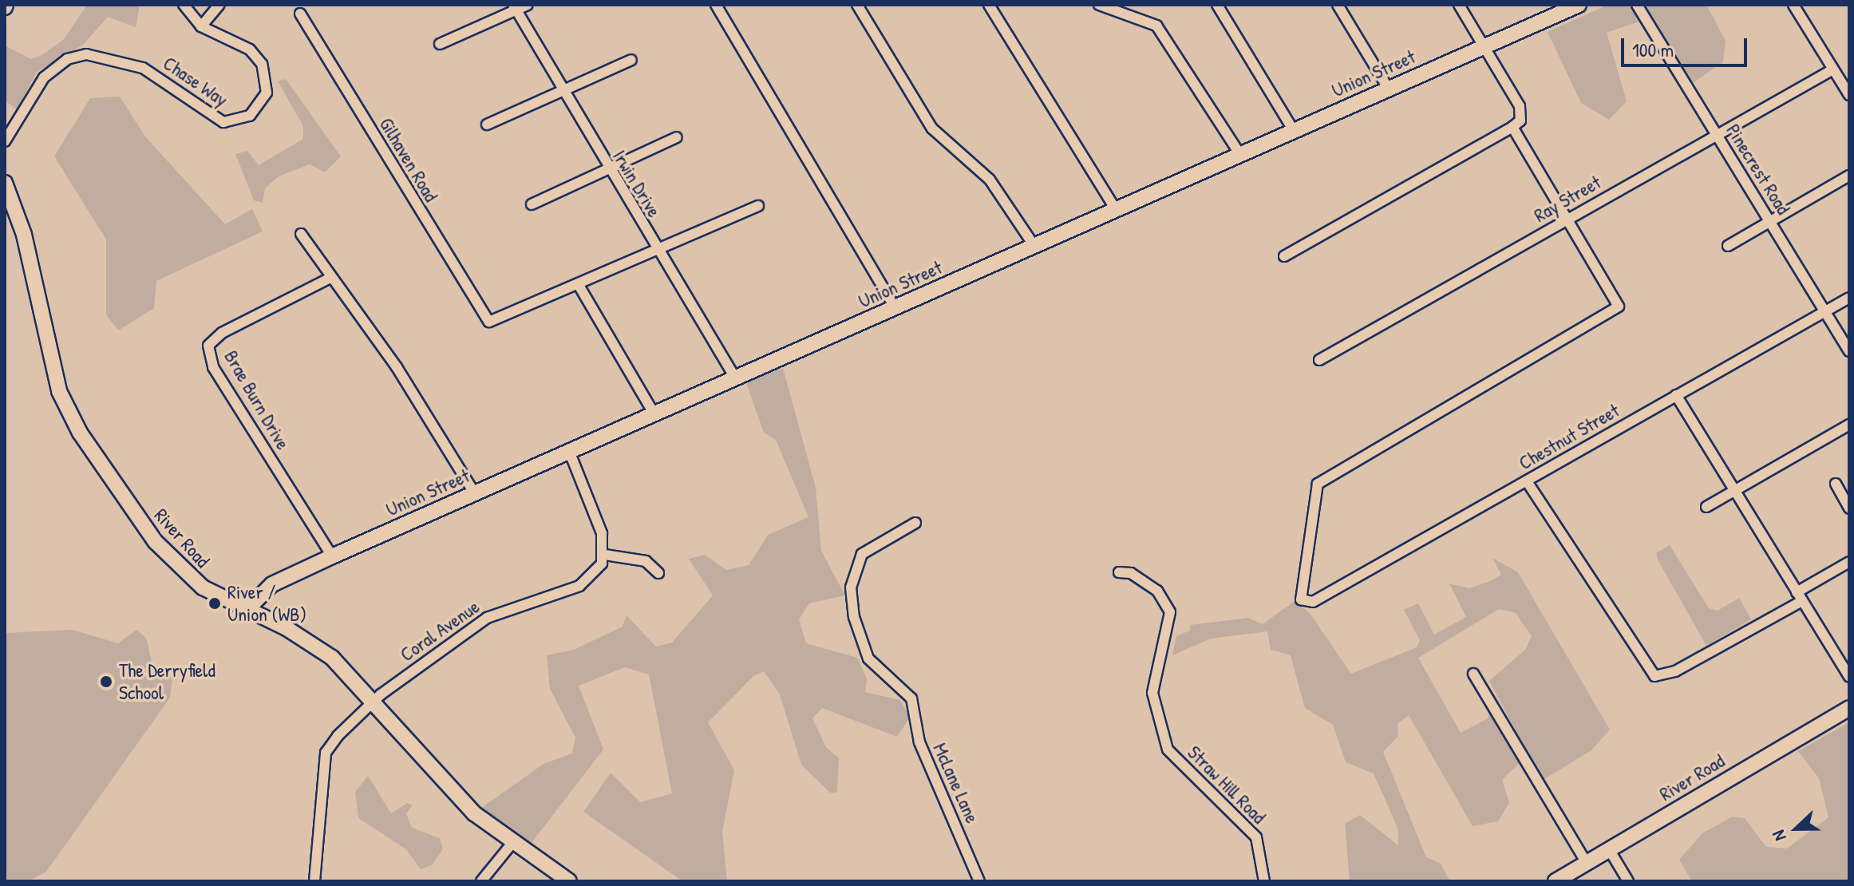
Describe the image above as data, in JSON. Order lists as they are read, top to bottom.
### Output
{
  "streets": {
    "street": [
      "Union Street",
      "Chase Way",
      "Gilhaven Road",
      "Pinecrest Road",
      "Irwin Drive",
      "Ray Street",
      "Brae Burn Drive",
      "Chestnut Street",
      "River Road",
      "Coral Avenue",
      "McLane Lane",
      "Straw Hill Road"
    ]
  },
  "crossings": [
    ["Union Street", "Irwin Drive"],
    ["Union Street", "Brae Burn Drive"],
    ["Union Street", "River Road"],
    ["Pinecrest Road", "Ray Street"],
    ["Pinecrest Road", "Chestnut Street"],
    ["Ray Street", "Chestnut Street"],
    ["River Road", "Coral Avenue"]
  ],
  "places": ["River / Union (WB)", "The Derryfield School"],
  "scale_bar": "100 m",
  "north": "left"
}
